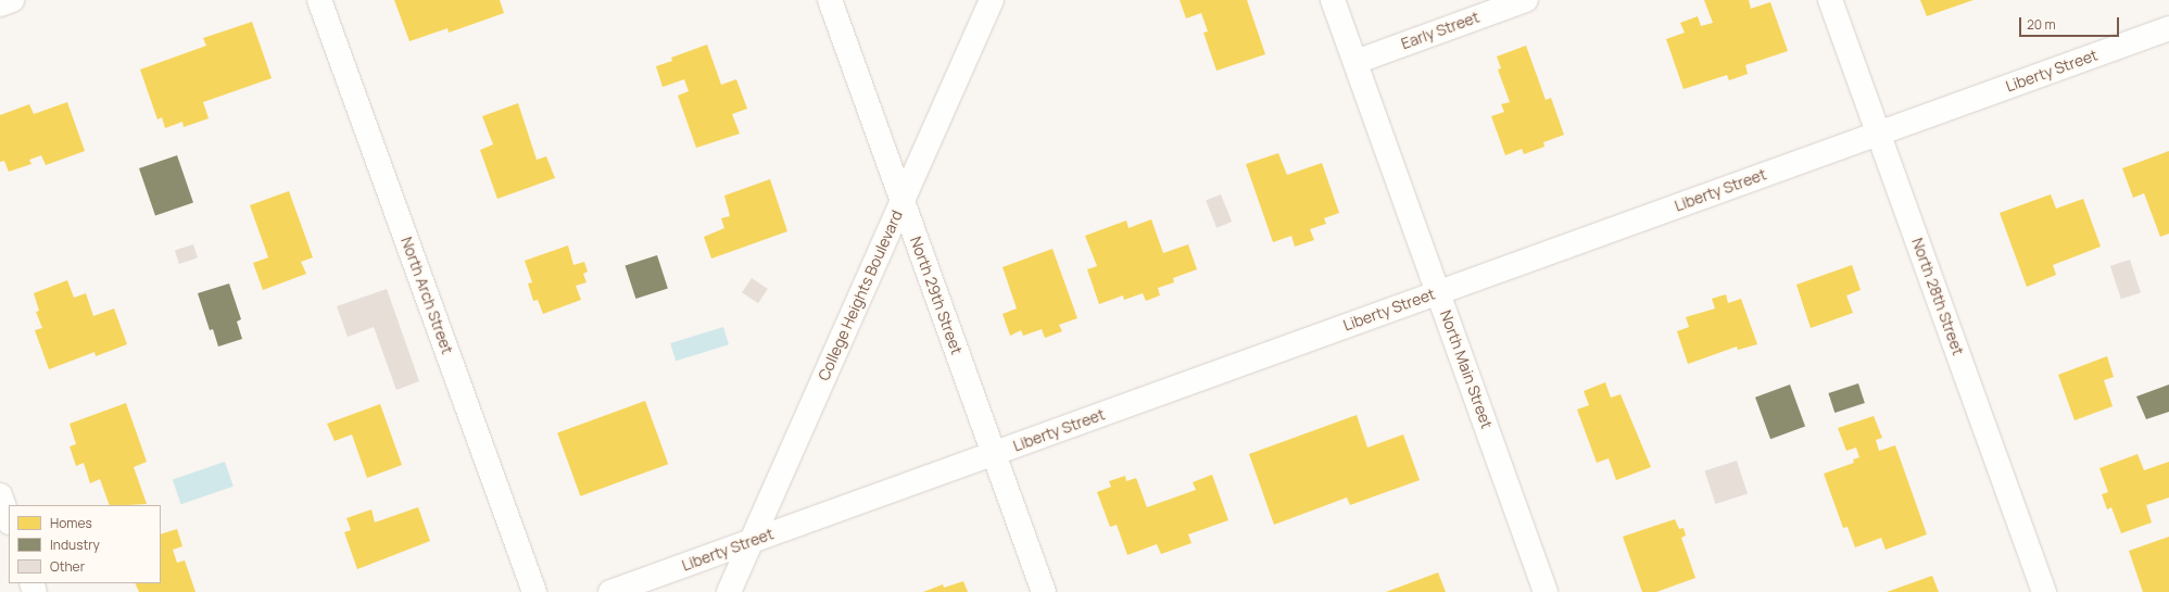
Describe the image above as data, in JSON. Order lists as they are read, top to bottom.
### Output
{
  "streets": {
    "street": [
      "Early Street",
      "Liberty Street",
      "North Arch Street",
      "College Heights Boulevard",
      "North 29th Street",
      "North 28th Street",
      "North Main Street"
    ]
  },
  "crossings": [
    ["Early Street", "North Main Street"],
    ["Liberty Street", "College Heights Boulevard"],
    ["Liberty Street", "North 29th Street"],
    ["Liberty Street", "North 28th Street"],
    ["Liberty Street", "North Main Street"],
    ["College Heights Boulevard", "North 29th Street"]
  ],
  "legend": ["Homes", "Industry", "Other"],
  "scale_bar": "20 m"
}
